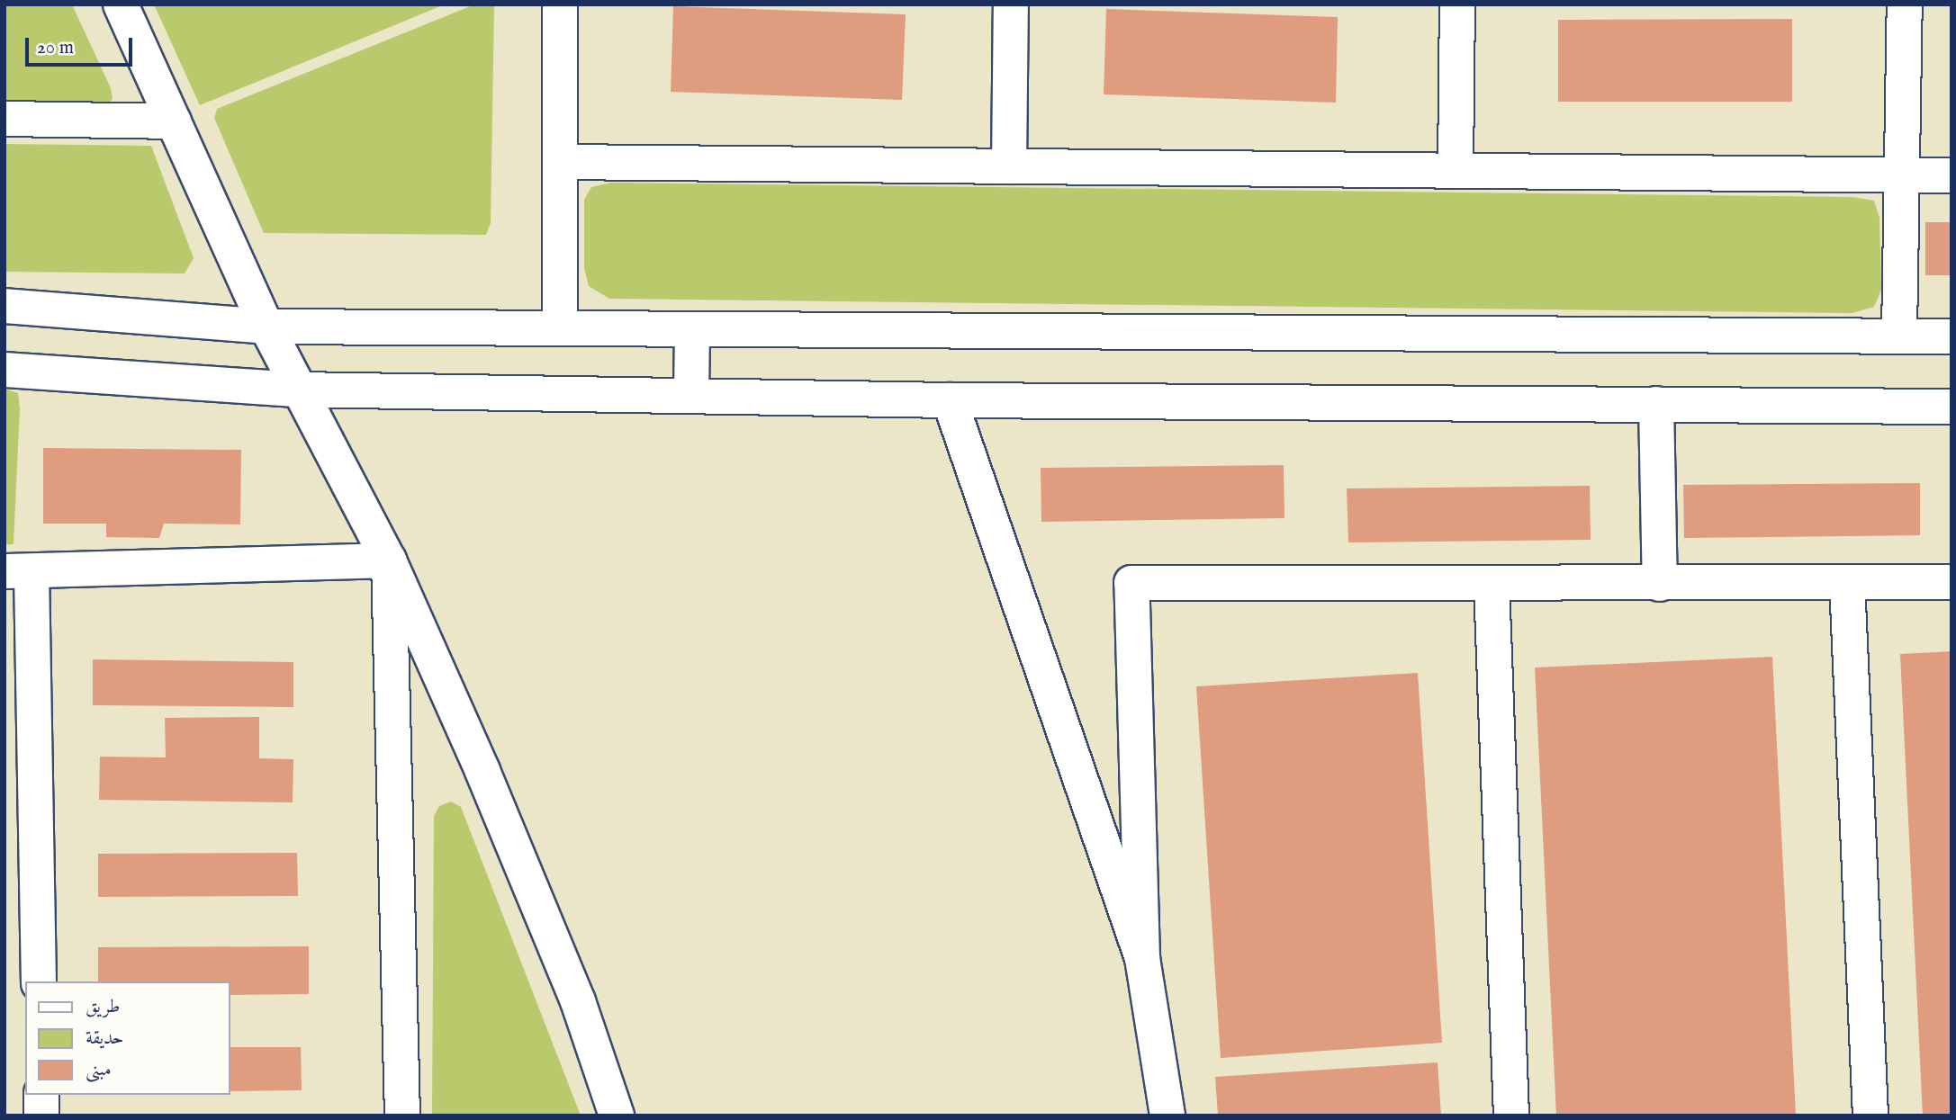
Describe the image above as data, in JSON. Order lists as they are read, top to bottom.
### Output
{
  "legend": ["طريق", "حديقة", "مبنى"],
  "scale_bar": "20 m"
}
